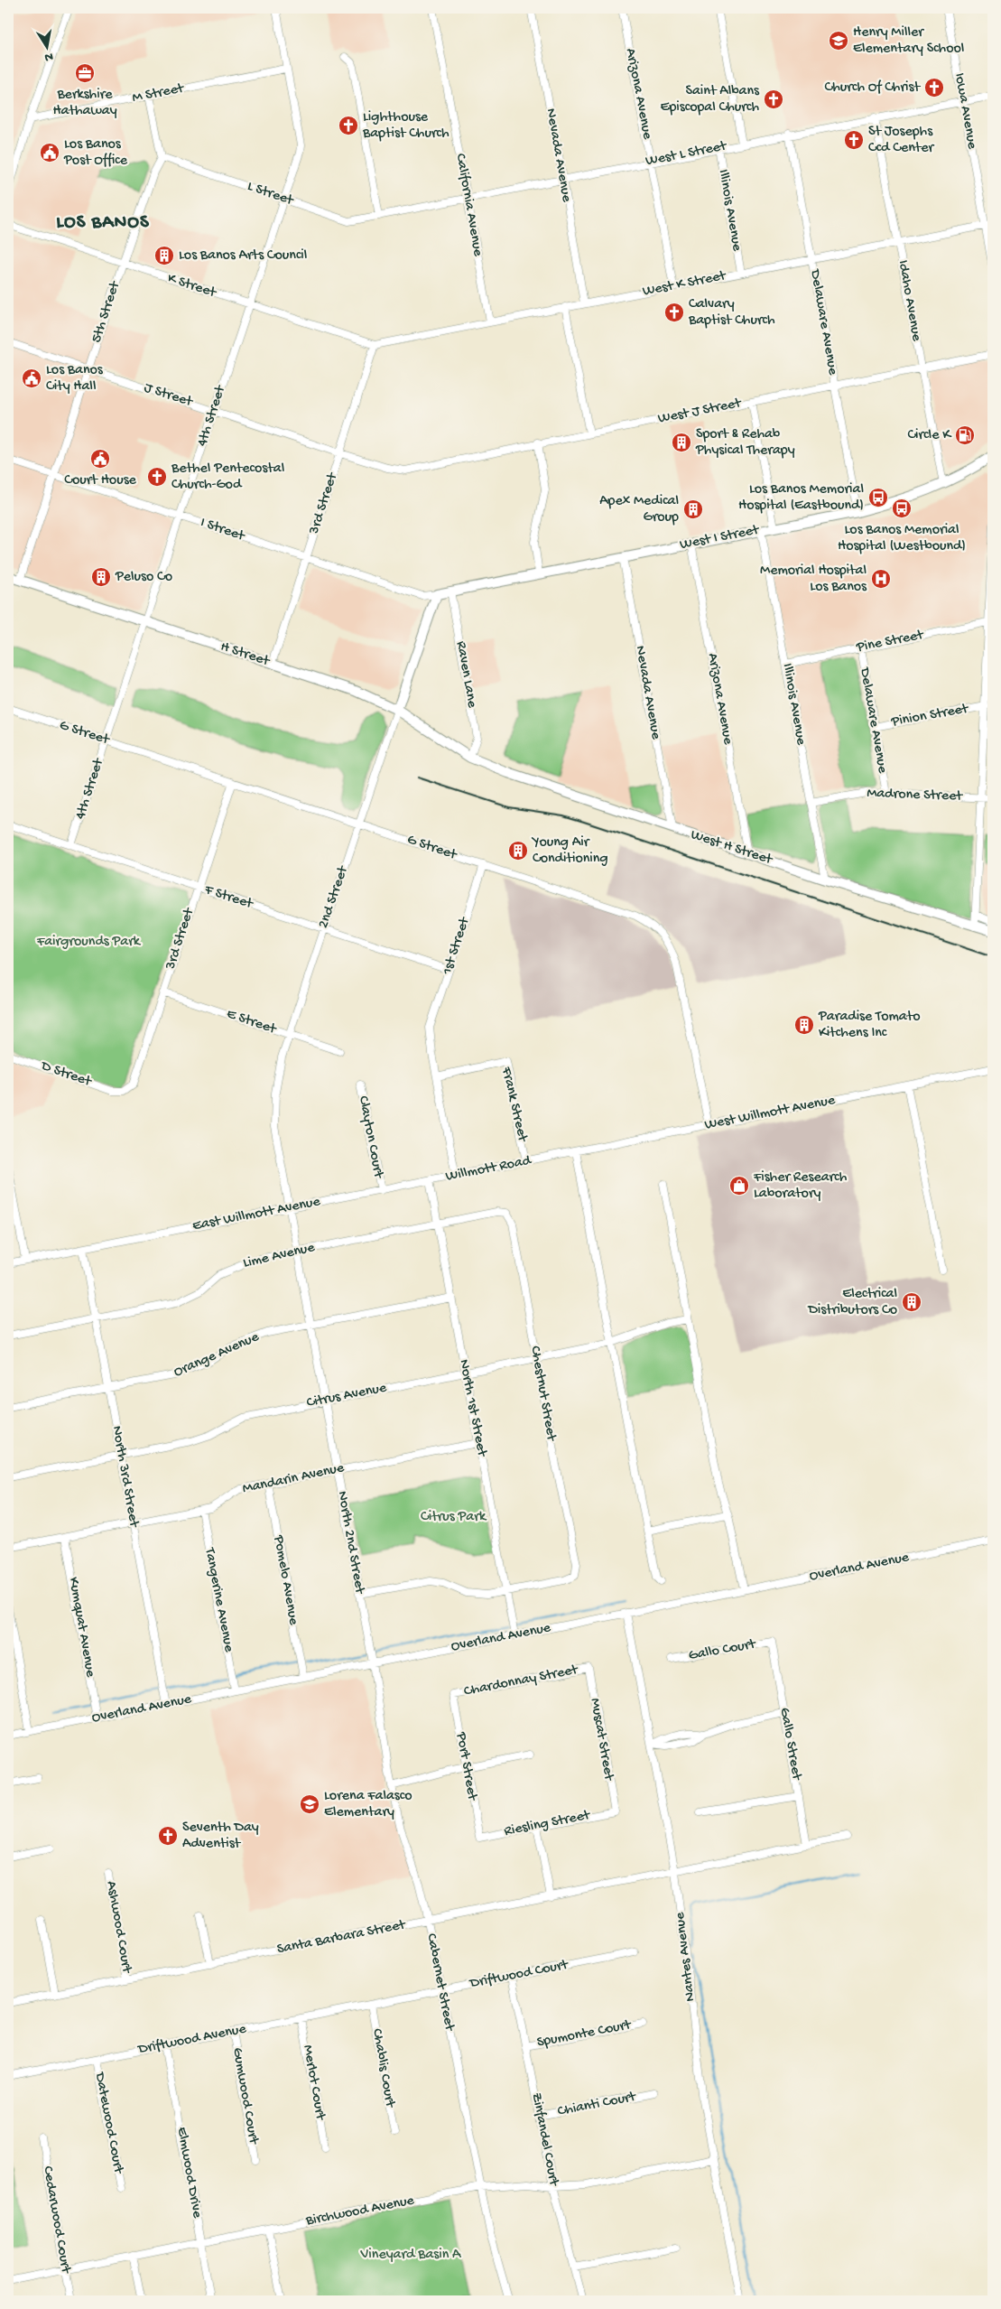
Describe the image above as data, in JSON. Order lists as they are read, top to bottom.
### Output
{
  "streets": {
    "street": [
      "M Street",
      "Arizona Avenue",
      "Iowa Avenue",
      "West L Street",
      "Nevada Avenue",
      "L Street",
      "California Avenue",
      "Illinois Avenue",
      "West K Street",
      "K Street",
      "Idaho Avenue",
      "5th Street",
      "Delaware Avenue",
      "J Street",
      "West J Street",
      "4th Street",
      "3rd Street",
      "I Street",
      "West I Street",
      "Pine Street",
      "H Street",
      "Raven Lane",
      "Pinion Street",
      "G Street",
      "Madrone Street",
      "West H Street",
      "F Street",
      "2nd Street",
      "1st Street",
      "E Street",
      "D Street",
      "Frank Street",
      "West Willmott Avenue",
      "Clayton Court",
      "Willmott Road",
      "East Willmott Avenue",
      "Lime Avenue",
      "Orange Avenue",
      "Chestnut Street",
      "Citrus Avenue",
      "North 1st Street",
      "North 3rd Street",
      "Mandarin Avenue",
      "North 2nd Street",
      "Overland Avenue",
      "Pomelo Avenue",
      "Tangerine Avenue",
      "Kumquat Avenue",
      "Gallo Court",
      "Chardonnay Street",
      "Muscat Street",
      "Gallo Street",
      "Port Street",
      "Riesling Street",
      "Ashwood Court",
      "Santa Barbara Street",
      "Nantes Avenue",
      "Driftwood Court",
      "Cabernet Street",
      "Spumonte Court",
      "Driftwood Avenue",
      "Chablis Court",
      "Merlot Court",
      "Gumwood Court",
      "Chianti Court",
      "Datewood Court",
      "Zinfandel Court",
      "Elmwood Drive",
      "Birchwood Avenue",
      "Cedarwood Court"
    ]
  },
  "crossings": [
    ["M Street", "4th Street"],
    ["Arizona Avenue", "West L Street"],
    ["Arizona Avenue", "West K Street"],
    ["Arizona Avenue", "West I Street"],
    ["Arizona Avenue", "West H Street"],
    ["Iowa Avenue", "West L Street"],
    ["Iowa Avenue", "West K Street"],
    ["West L Street", "Nevada Avenue"],
    ["West L Street", "L Street"],
    ["West L Street", "California Avenue"],
    ["West L Street", "Illinois Avenue"],
    ["West L Street", "Idaho Avenue"],
    ["West L Street", "Delaware Avenue"],
    ["Nevada Avenue", "West K Street"],
    ["Nevada Avenue", "West I Street"],
    ["Nevada Avenue", "West H Street"],
    ["L Street", "5th Street"],
    ["L Street", "4th Street"],
    ["California Avenue", "West K Street"],
    ["Illinois Avenue", "West K Street"],
    ["Illinois Avenue", "West I Street"],
    ["Illinois Avenue", "Pine Street"],
    ["Illinois Avenue", "Madrone Street"],
    ["Illinois Avenue", "West H Street"],
    ["West K Street", "K Street"],
    ["West K Street", "Idaho Avenue"],
    ["West K Street", "Delaware Avenue"],
    ["West K Street", "3rd Street"],
    ["K Street", "5th Street"],
    ["K Street", "4th Street"],
    ["K Street", "3rd Street"],
    ["Idaho Avenue", "West J Street"],
    ["Idaho Avenue", "West I Street"],
    ["5th Street", "J Street"],
    ["5th Street", "I Street"],
    ["5th Street", "H Street"],
    ["Delaware Avenue", "West J Street"],
    ["Delaware Avenue", "West I Street"],
    ["Delaware Avenue", "Pine Street"],
    ["Delaware Avenue", "Pinion Street"],
    ["Delaware Avenue", "Madrone Street"],
    ["J Street", "West J Street"],
    ["J Street", "4th Street"],
    ["J Street", "3rd Street"],
    ["4th Street", "I Street"],
    ["4th Street", "H Street"],
    ["4th Street", "G Street"],
    ["4th Street", "F Street"],
    ["3rd Street", "I Street"],
    ["3rd Street", "H Street"],
    ["3rd Street", "G Street"],
    ["3rd Street", "F Street"],
    ["3rd Street", "E Street"],
    ["3rd Street", "D Street"],
    ["I Street", "West I Street"],
    ["I Street", "2nd Street"],
    ["West I Street", "Raven Lane"],
    ["West I Street", "2nd Street"],
    ["H Street", "Raven Lane"],
    ["H Street", "West H Street"],
    ["H Street", "2nd Street"],
    ["Raven Lane", "West H Street"],
    ["G Street", "2nd Street"],
    ["G Street", "1st Street"],
    ["G Street", "West Willmott Avenue"],
    ["F Street", "2nd Street"],
    ["F Street", "1st Street"],
    ["2nd Street", "E Street"],
    ["2nd Street", "East Willmott Avenue"],
    ["2nd Street", "North 2nd Street"],
    ["1st Street", "Frank Street"],
    ["Frank Street", "Willmott Road"],
    ["West Willmott Avenue", "Willmott Road"],
    ["Clayton Court", "East Willmott Avenue"],
    ["Willmott Road", "East Willmott Avenue"],
    ["Willmott Road", "North 1st Street"],
    ["East Willmott Avenue", "North 1st Street"],
    ["East Willmott Avenue", "North 3rd Street"],
    ["East Willmott Avenue", "North 2nd Street"],
    ["Lime Avenue", "Chestnut Street"],
    ["Lime Avenue", "North 1st Street"],
    ["Lime Avenue", "North 3rd Street"],
    ["Lime Avenue", "North 2nd Street"],
    ["Orange Avenue", "North 1st Street"],
    ["Orange Avenue", "North 3rd Street"],
    ["Orange Avenue", "North 2nd Street"],
    ["Chestnut Street", "Citrus Avenue"],
    ["Chestnut Street", "North 1st Street"],
    ["Citrus Avenue", "North 1st Street"],
    ["Citrus Avenue", "North 3rd Street"],
    ["Citrus Avenue", "North 2nd Street"],
    ["North 1st Street", "Mandarin Avenue"],
    ["North 1st Street", "Overland Avenue"],
    ["North 3rd Street", "Mandarin Avenue"],
    ["North 3rd Street", "Overland Avenue"],
    ["Mandarin Avenue", "North 2nd Street"],
    ["Mandarin Avenue", "Pomelo Avenue"],
    ["Mandarin Avenue", "Tangerine Avenue"],
    ["Mandarin Avenue", "Kumquat Avenue"],
    ["North 2nd Street", "Overland Avenue"],
    ["North 2nd Street", "Cabernet Street"],
    ["Overland Avenue", "Pomelo Avenue"],
    ["Overland Avenue", "Tangerine Avenue"],
    ["Overland Avenue", "Kumquat Avenue"],
    ["Overland Avenue", "Nantes Avenue"],
    ["Overland Avenue", "Cabernet Street"],
    ["Gallo Court", "Gallo Street"],
    ["Chardonnay Street", "Muscat Street"],
    ["Chardonnay Street", "Port Street"],
    ["Muscat Street", "Riesling Street"],
    ["Gallo Street", "Santa Barbara Street"],
    ["Port Street", "Riesling Street"],
    ["Ashwood Court", "Santa Barbara Street"],
    ["Santa Barbara Street", "Nantes Avenue"],
    ["Santa Barbara Street", "Cabernet Street"],
    ["Nantes Avenue", "Birchwood Avenue"],
    ["Driftwood Court", "Cabernet Street"],
    ["Driftwood Court", "Driftwood Avenue"],
    ["Driftwood Court", "Chablis Court"],
    ["Driftwood Court", "Zinfandel Court"],
    ["Cabernet Street", "Birchwood Avenue"],
    ["Spumonte Court", "Zinfandel Court"],
    ["Driftwood Avenue", "Chablis Court"],
    ["Driftwood Avenue", "Merlot Court"],
    ["Driftwood Avenue", "Gumwood Court"],
    ["Driftwood Avenue", "Datewood Court"],
    ["Driftwood Avenue", "Elmwood Drive"],
    ["Chianti Court", "Zinfandel Court"],
    ["Zinfandel Court", "Birchwood Avenue"],
    ["Elmwood Drive", "Birchwood Avenue"],
    ["Birchwood Avenue", "Cedarwood Court"]
  ],
  "districts": ["LOS BANOS"],
  "parks": ["Fairgrounds Park", "Citrus Park", "Vineyard Basin A"],
  "places": {
    "school or university": ["Henry Miller Elementary School", "Lorena Falasco Elementary"],
    "office": ["Berkshire Hathaway"],
    "church": [
      "Church Of Christ",
      "Saint Albans Episcopal Church",
      "Lighthouse Baptist Church",
      "St Josephs Ccd Center",
      "Calvary Baptist Church",
      "Bethel Pentecostal Church-God",
      "Seventh Day Adventist"
    ],
    "public building": ["Los Banos Post Office", "Los Banos City Hall", "Court House"],
    "building": [
      "Los Banos Arts Council",
      "Sport & Rehab Physical Therapy",
      "Apex Medical Group",
      "Peluso Co",
      "Young Air Conditioning",
      "Paradise Tomato Kitchens Inc",
      "Electrical Distributors Co"
    ],
    "fuel station": ["Circle K"],
    "bus stop": ["Los Banos Memorial Hospital (Eastbound)", "Los Banos Memorial Hospital (Westbound)"],
    "hospital": ["Memorial Hospital Los Banos"],
    "shop": ["Fisher Research Laboratory"]
  },
  "north": "bottom"
}
